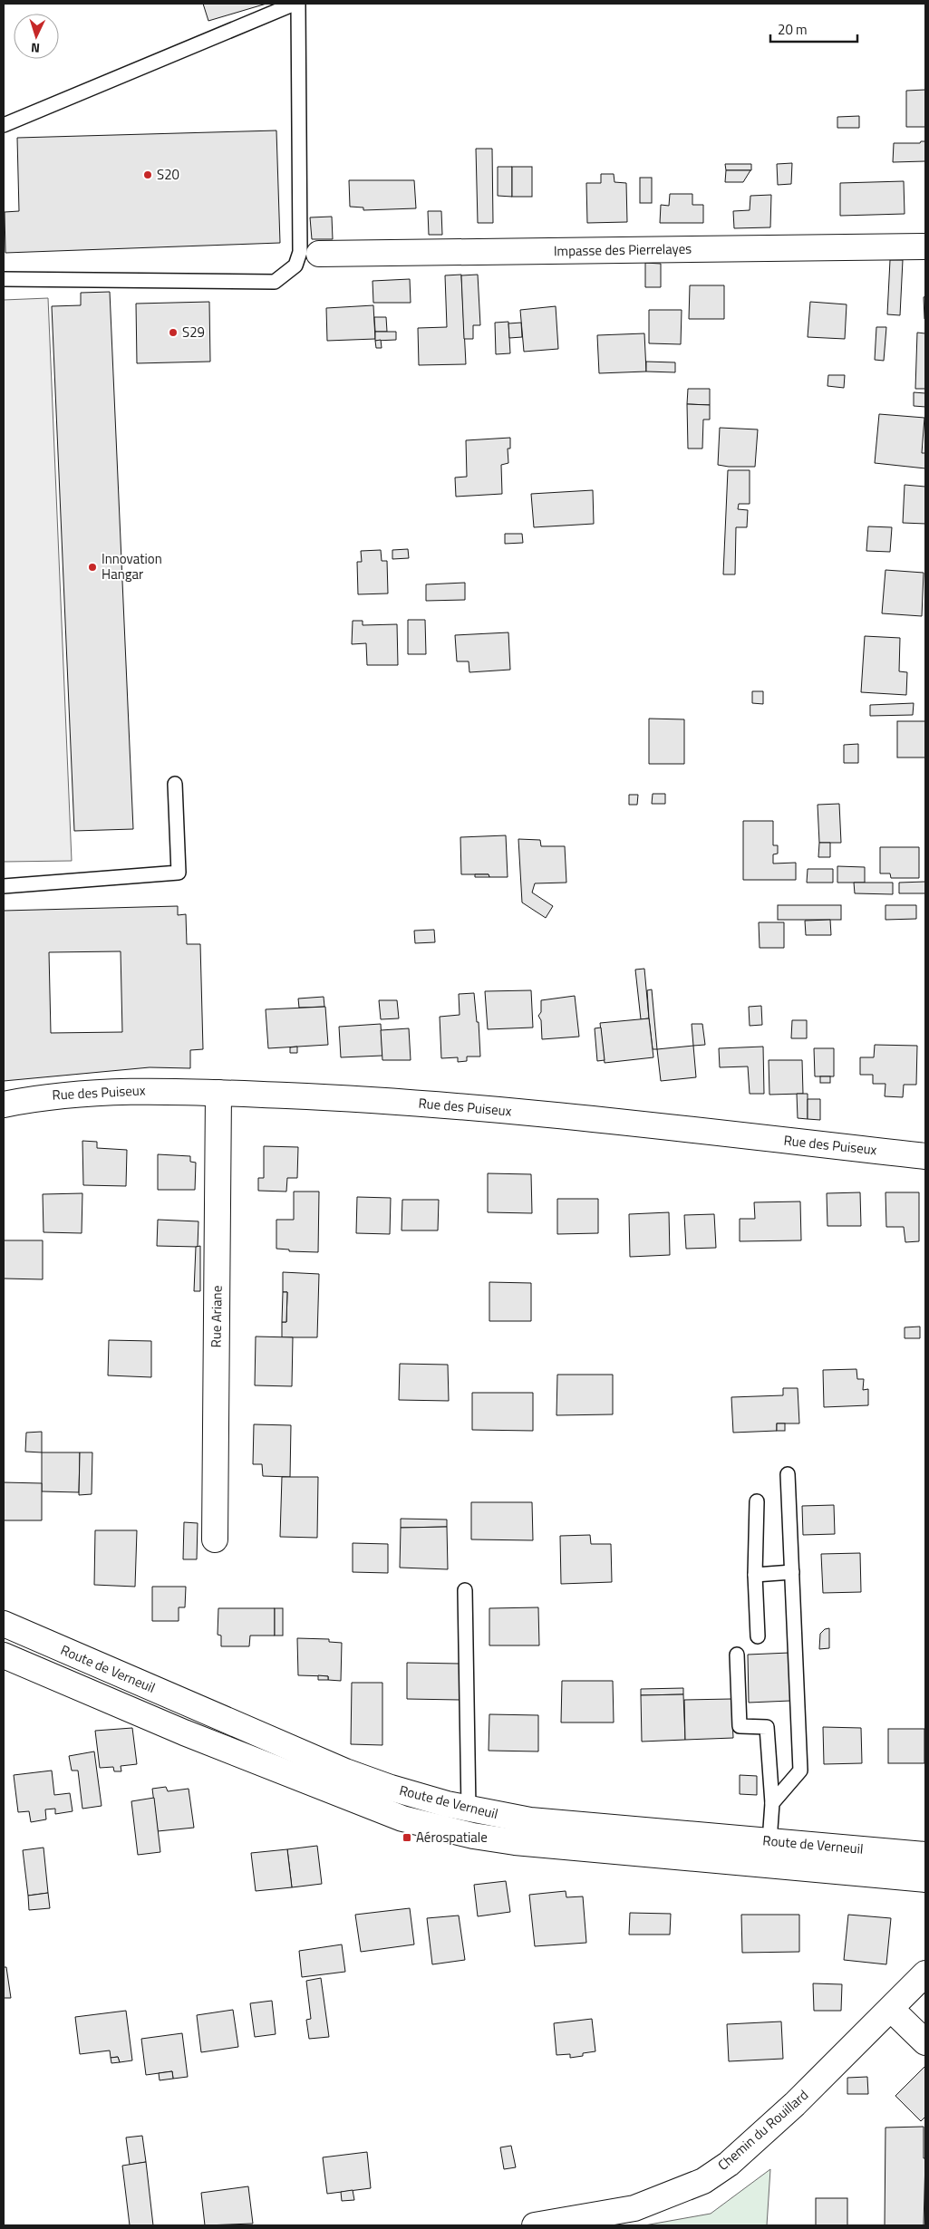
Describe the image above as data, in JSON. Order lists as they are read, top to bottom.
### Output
{
  "streets": {
    "street": [
      "Impasse des Pierrelayes",
      "Rue des Puiseux",
      "Rue Ariane",
      "Route de Verneuil",
      "Chemin du Rouillard"
    ]
  },
  "crossings": [
    ["Rue des Puiseux", "Rue Ariane"]
  ],
  "places": {
    "other": ["S20", "S29", "Innovation Hangar"],
    "transit": ["Aérospatiale"]
  },
  "scale_bar": "20 m",
  "north": "bottom"
}
